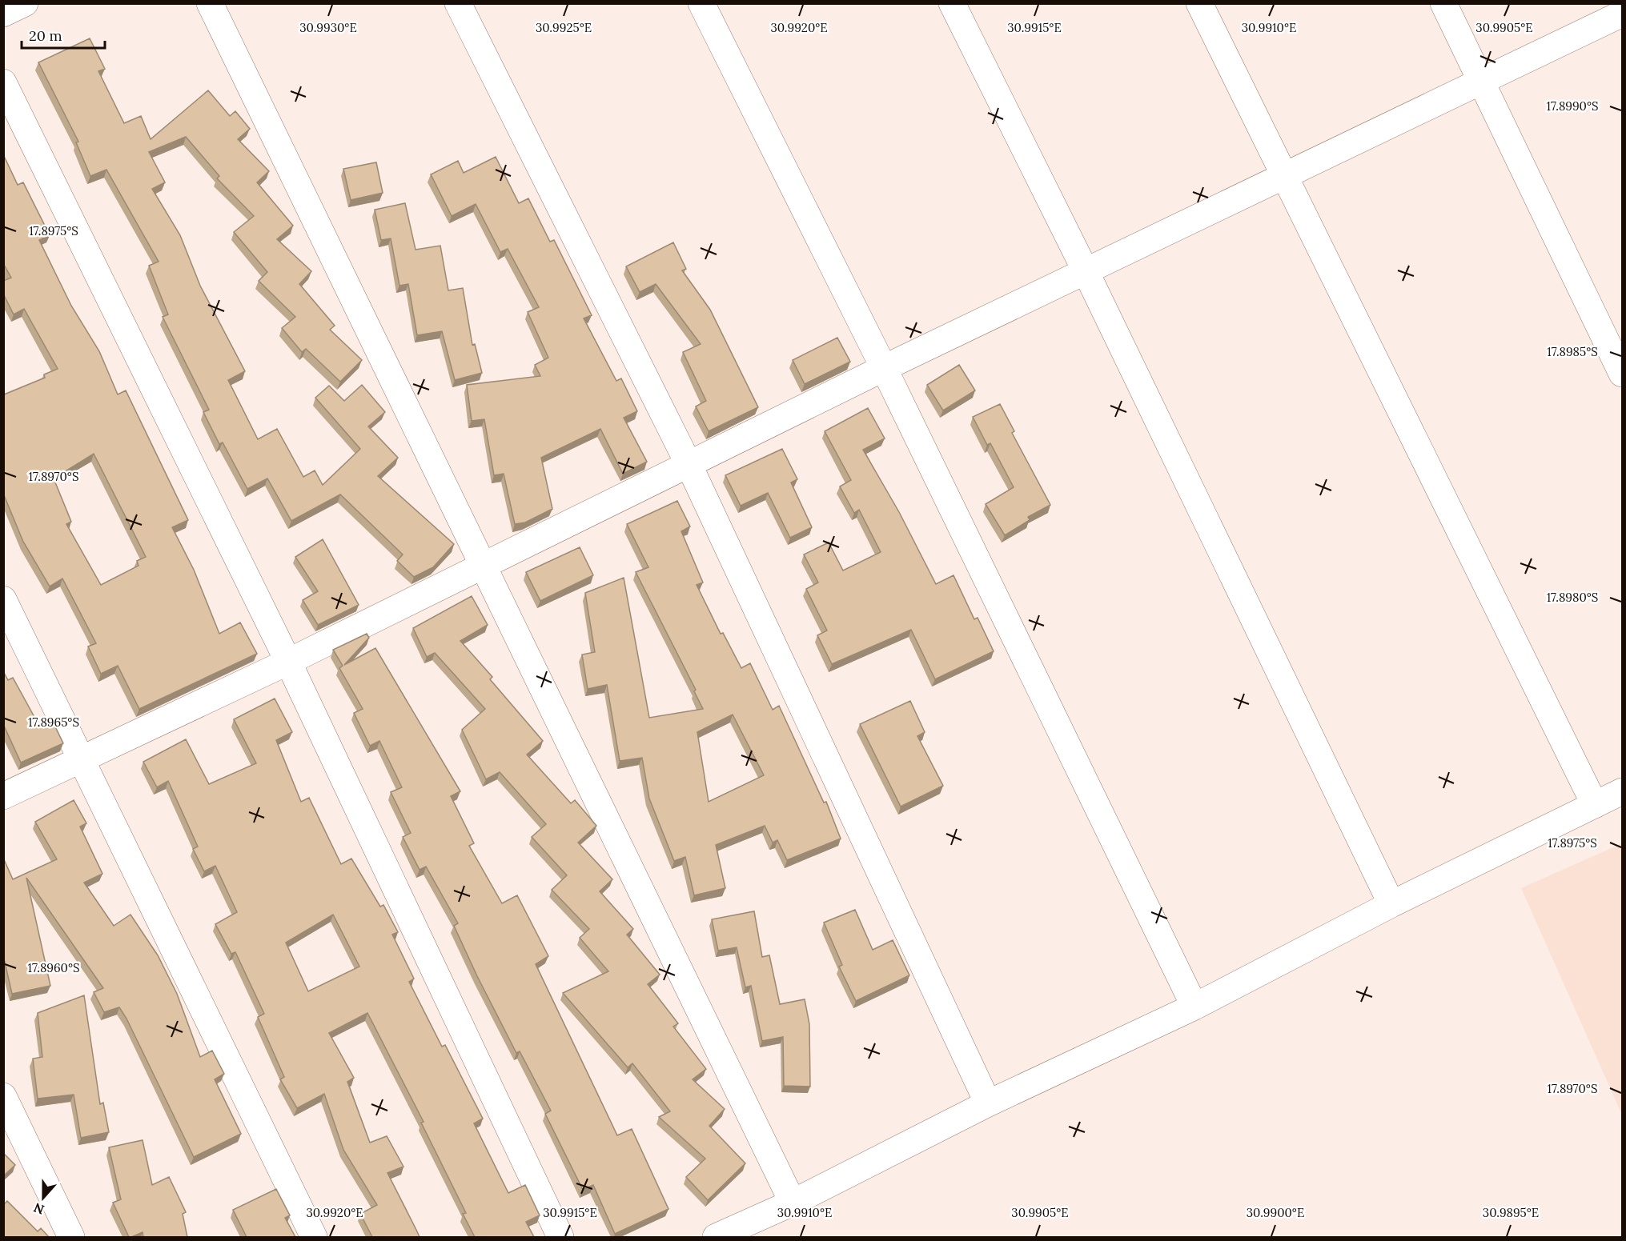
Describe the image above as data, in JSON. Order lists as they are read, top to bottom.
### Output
{
  "scale_bar": "20 m",
  "north": "bottom",
  "coordinates": [
    "30.9930°E",
    "30.9925°E",
    "30.9920°E",
    "30.9915°E",
    "30.9910°E",
    "30.9905°E",
    "17.8990°S",
    "17.8975°S",
    "17.8985°S",
    "17.8970°S",
    "17.8980°S",
    "17.8965°S",
    "17.8960°S",
    "30.9900°E",
    "30.9895°E"
  ]
}
